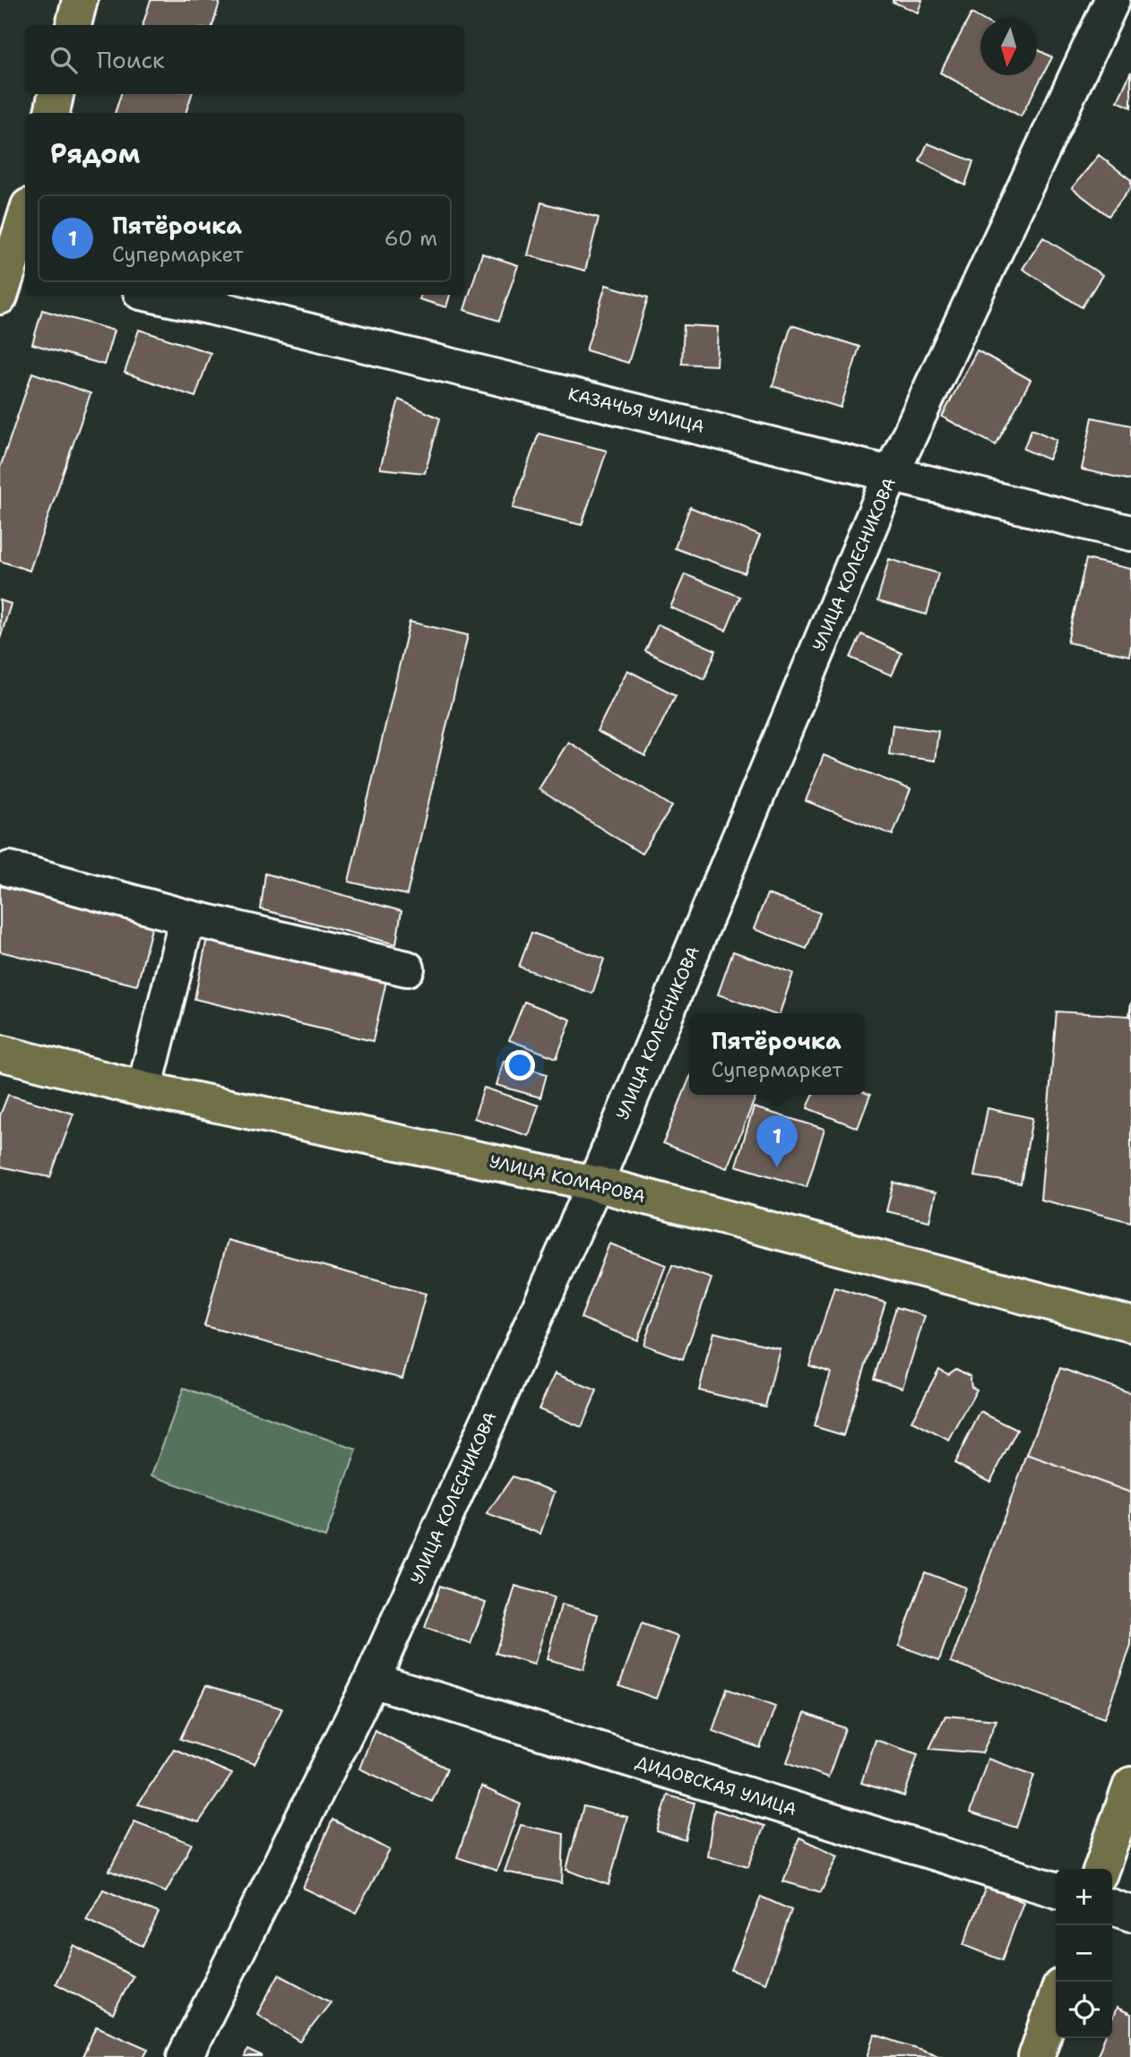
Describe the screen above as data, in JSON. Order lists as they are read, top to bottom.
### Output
{
  "streets": {
    "main road": ["УЛИЦА КОМАРОВА"],
    "street": ["КАЗАЧЬЯ УЛИЦА", "УЛИЦА КОЛЕСНИКОВА", "ДИДОВСКАЯ УЛИЦА"]
  },
  "crossings": [
    ["КАЗАЧЬЯ УЛИЦА", "УЛИЦА КОЛЕСНИКОВА"],
    ["УЛИЦА КОЛЕСНИКОВА", "УЛИЦА КОМАРОВА"],
    ["УЛИЦА КОЛЕСНИКОВА", "ДИДОВСКАЯ УЛИЦА"]
  ],
  "north": "bottom",
  "page": {
    "search": "Поиск",
    "heading": "Рядом",
    "list": [
      {
        "mark": "1",
        "name": "Пятёрочка",
        "note": "Супермаркет",
        "value": "60 m"
      }
    ],
    "popup": ["Пятёрочка", "Супермаркет"],
    "pins": "1",
    "map_buttons": ["+", "−"]
  }
}
